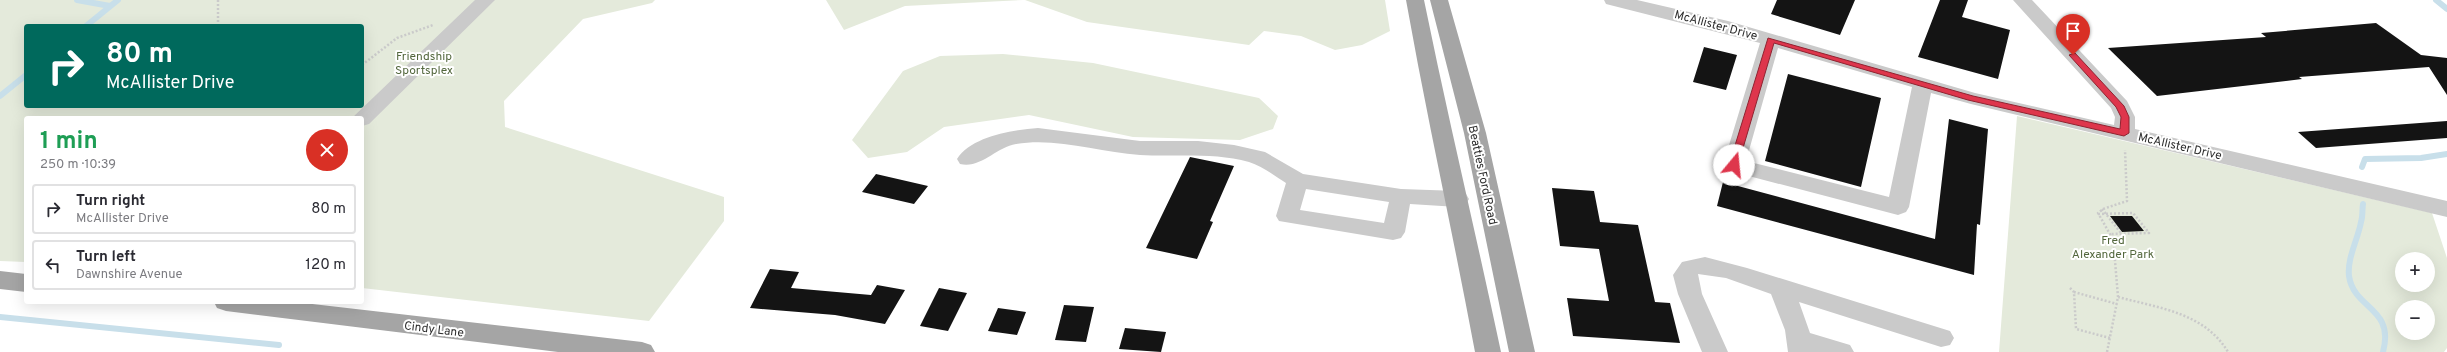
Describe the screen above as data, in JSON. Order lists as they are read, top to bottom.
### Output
{
  "streets": {
    "main road": ["Beatties Ford Road", "Cindy Lane"],
    "street": ["McAllister Drive"]
  },
  "parks": ["Friendship Sportsplex", "Fred Alexander Park"],
  "page": {
    "turn": ["80 m", "McAllister Drive"],
    "heading": ["1 min", "250 m · 10:39"],
    "list": [
      {
        "name": "Turn right",
        "note": "McAllister Drive",
        "value": "80 m"
      },
      {
        "name": "Turn left",
        "note": "Dawnshire Avenue",
        "value": "120 m"
      }
    ],
    "map_buttons": ["+", "−"]
  }
}
